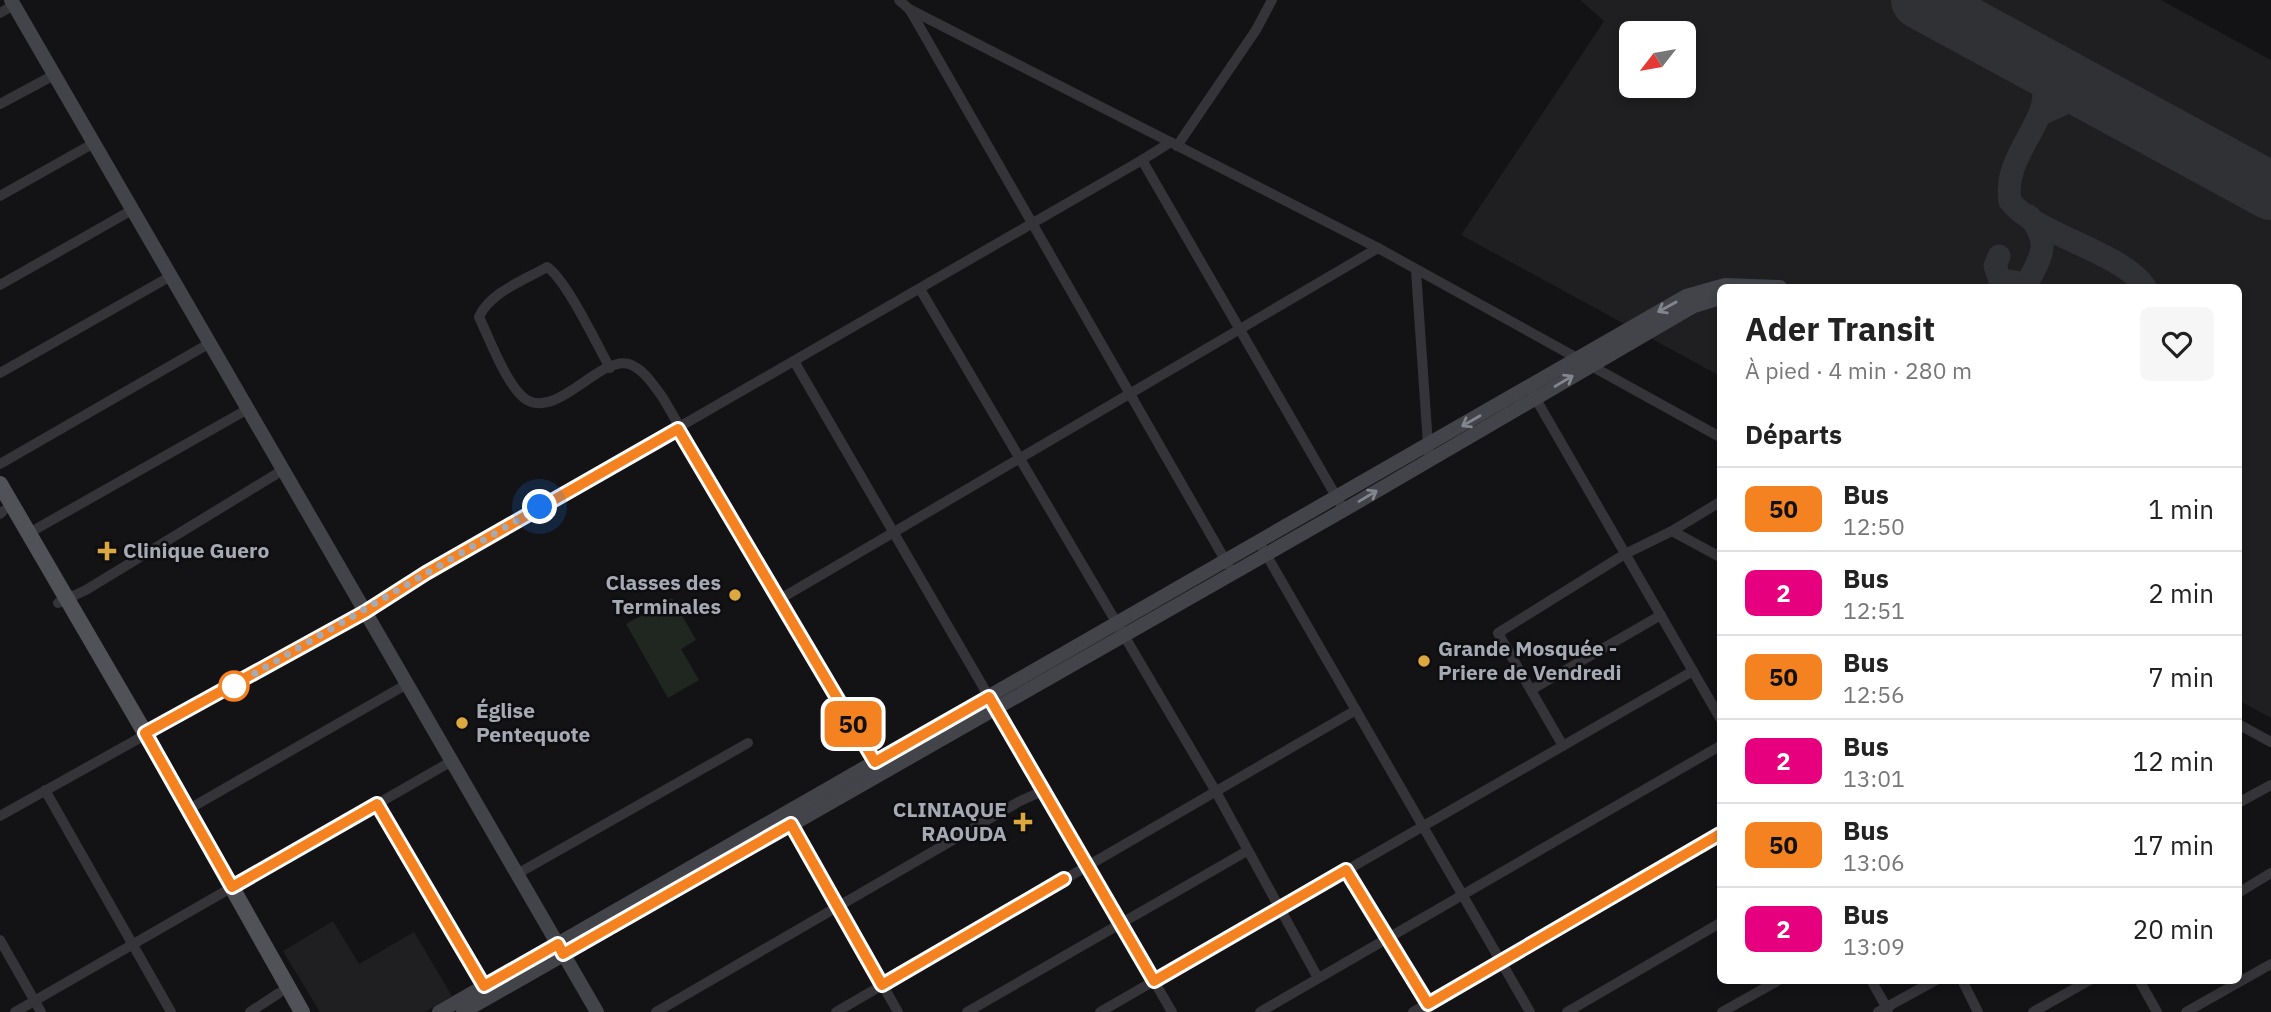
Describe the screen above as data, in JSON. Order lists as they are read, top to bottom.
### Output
{
  "places": {
    "health": ["Clinique Guero", "CLINIAQUE RAOUDA"],
    "other": ["Classes des Terminales", "Grande Mosquée - Priere de Vendredi", "Église Pentequote"]
  },
  "lines": ["bus line 50"],
  "north": "bottom left",
  "page": {
    "on_map": "50",
    "heading": [
      ["Ader Transit", "À pied · 4 min · 280 m"],
      "Départs"
    ],
    "list": [
      {
        "mark": "50",
        "name": "Bus",
        "note": "12:50",
        "value": "1 min"
      },
      {
        "mark": "2",
        "name": "Bus",
        "note": "12:51",
        "value": "2 min"
      },
      {
        "mark": "50",
        "name": "Bus",
        "note": "12:56",
        "value": "7 min"
      },
      {
        "mark": "2",
        "name": "Bus",
        "note": "13:01",
        "value": "12 min"
      },
      {
        "mark": "50",
        "name": "Bus",
        "note": "13:06",
        "value": "17 min"
      },
      {
        "mark": "2",
        "name": "Bus",
        "note": "13:09",
        "value": "20 min"
      }
    ]
  }
}
